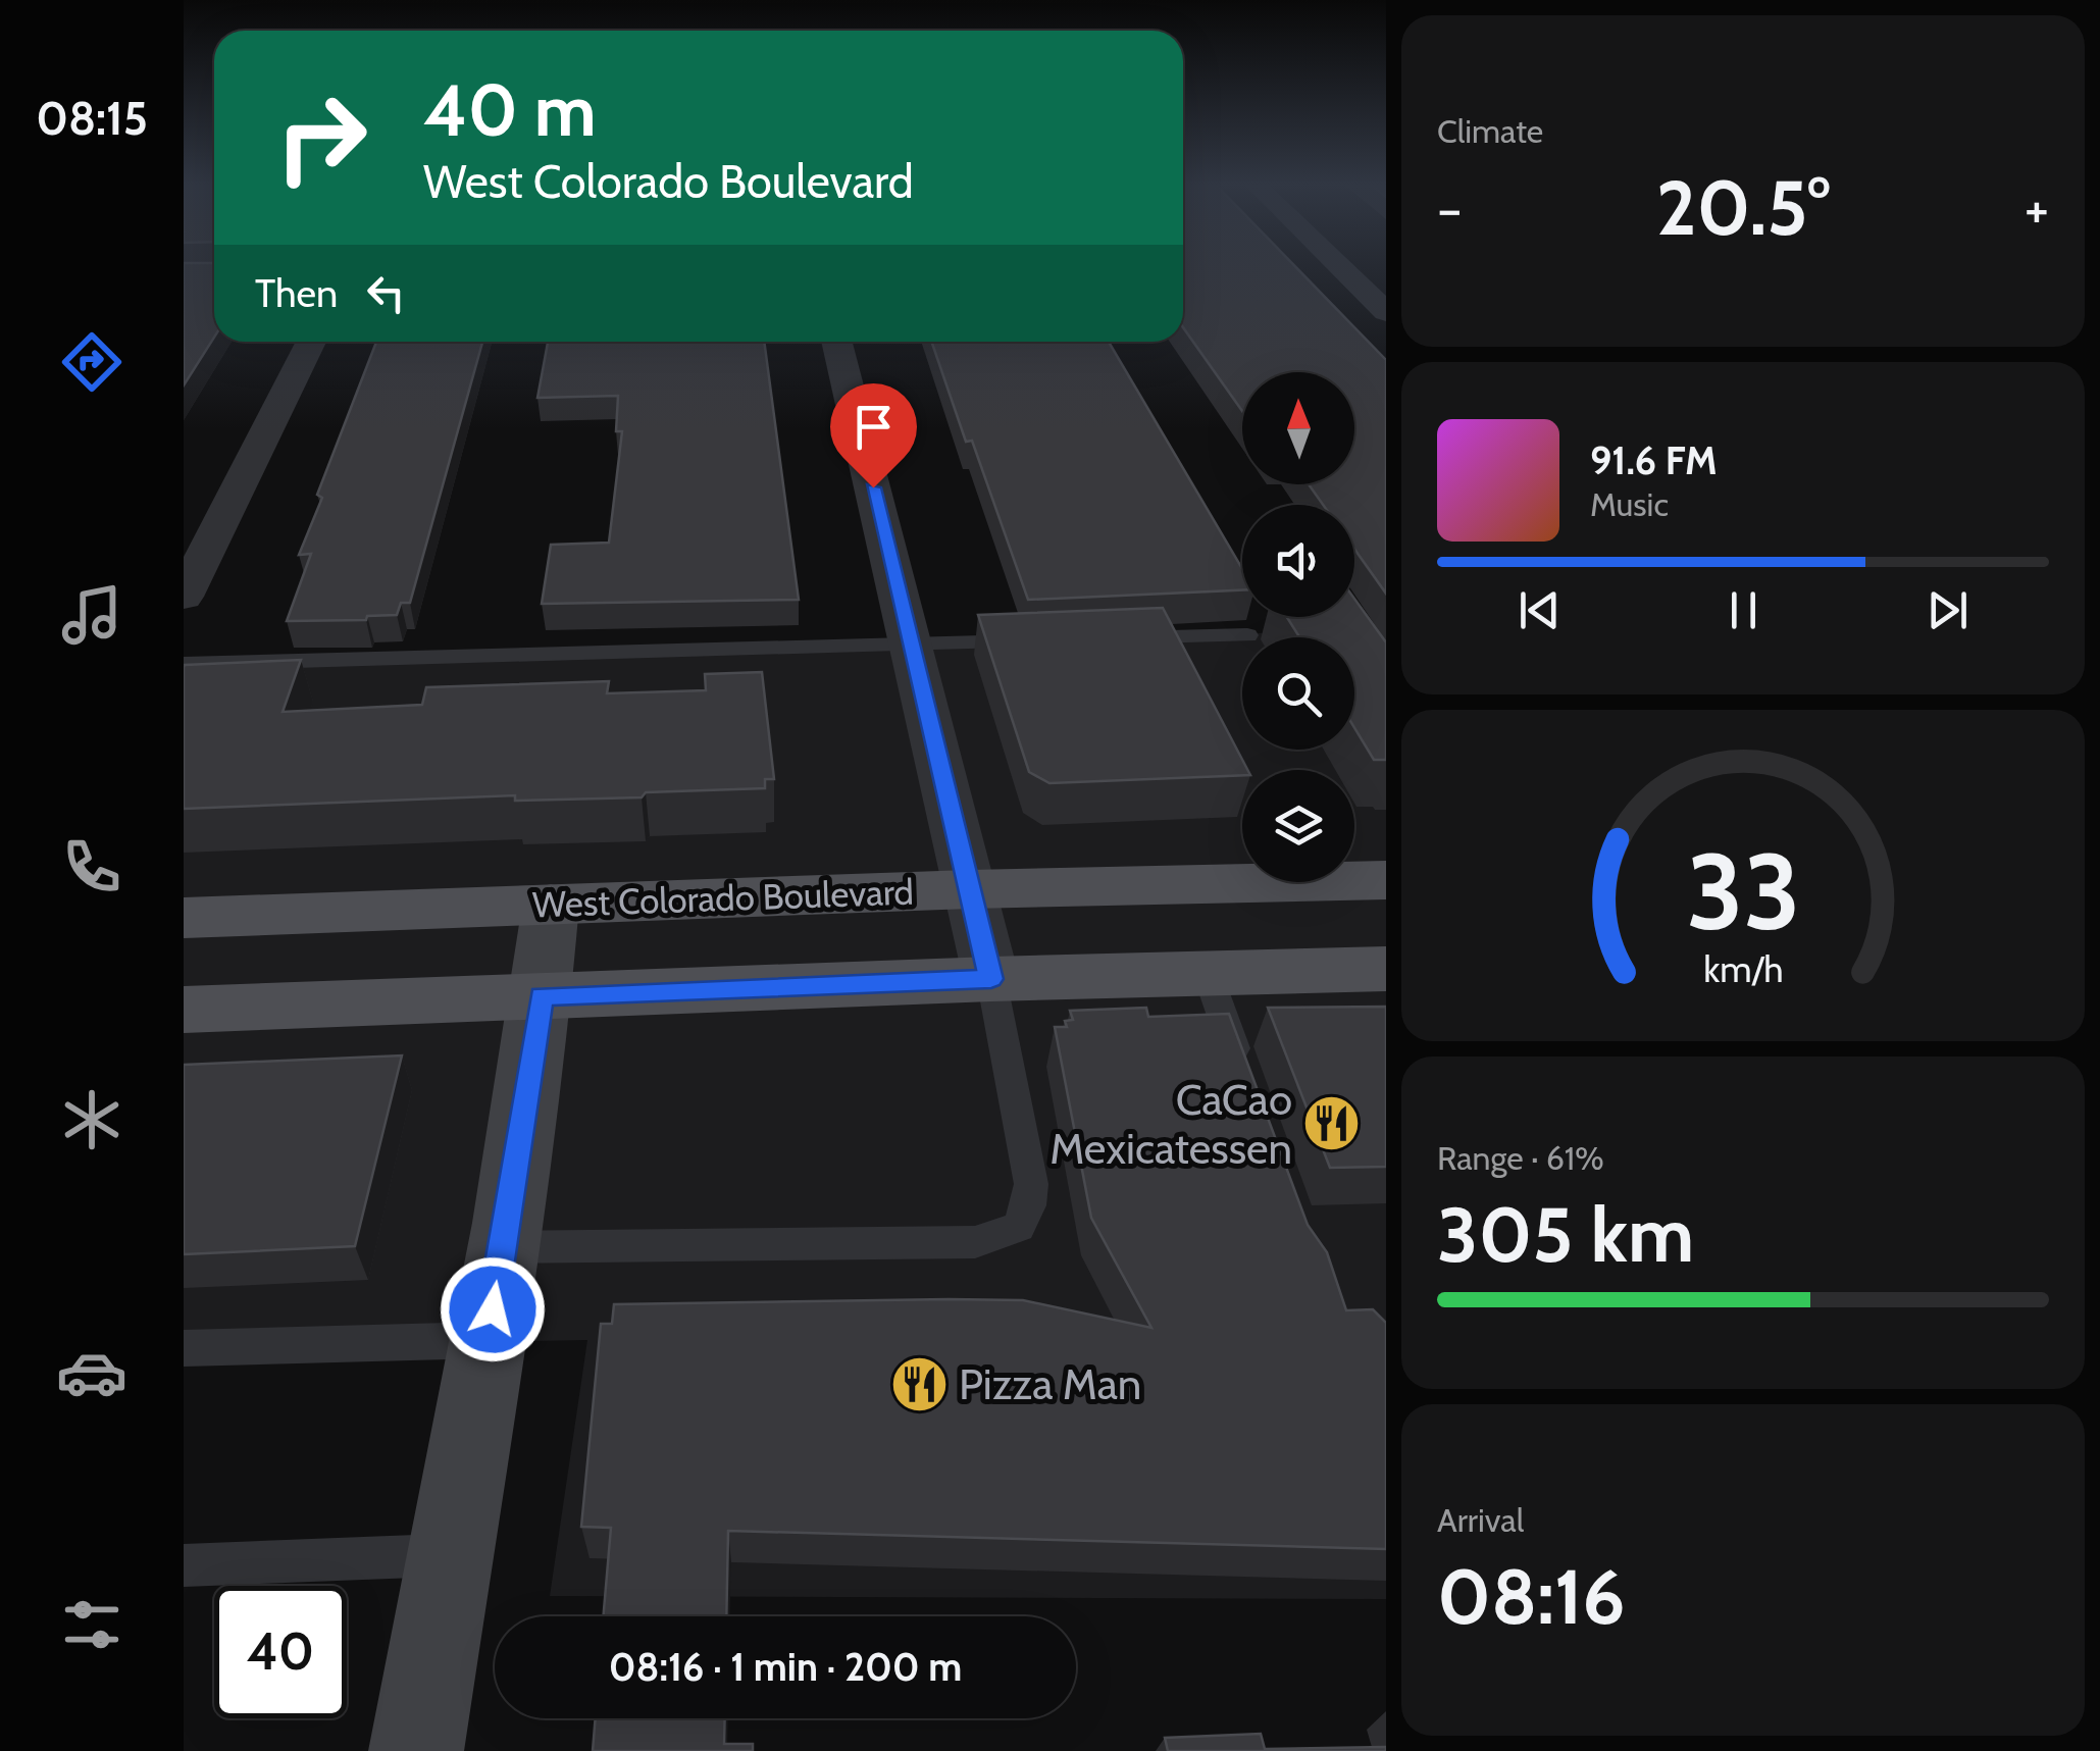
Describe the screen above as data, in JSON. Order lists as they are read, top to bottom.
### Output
{
  "streets": {
    "main road": ["West Colorado Boulevard"]
  },
  "places": {
    "restaurant": ["CaCao Mexicatessen", "Pizza Man"]
  },
  "north": "top",
  "page": {
    "tabs": "08:15",
    "tile": [
      "Climate",
      ["Range · 61%", "305 km"],
      ["Arrival", "08:16"]
    ],
    "turn": ["40 m", "West Colorado Boulevard"],
    "heat": ["−", "20.5°", "+"],
    "then": "Then",
    "song": ["91.6 FM", "Music"],
    "limit": "40",
    "trip": "08:16 · 1 min · 200 m",
    "gauge": ["33", "km/h"]
  }
}
